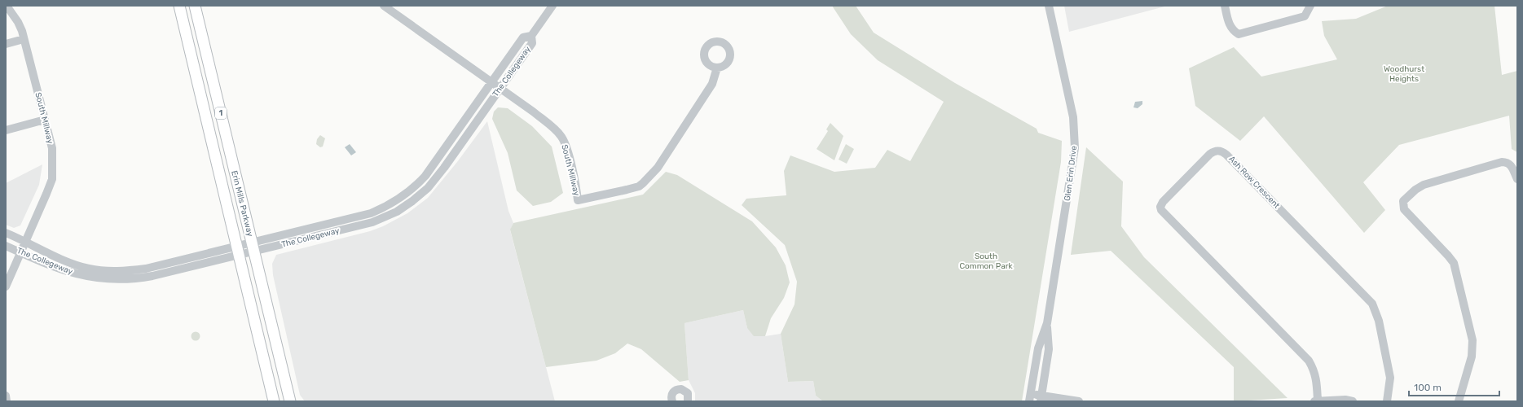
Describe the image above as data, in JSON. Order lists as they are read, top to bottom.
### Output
{
  "streets": {
    "main road": ["1", "Erin Mills Parkway"],
    "street": [
      "The Collegeway",
      "South Millway",
      "Glen Erin Drive",
      "Ash Row Crescent"
    ]
  },
  "crossings": [
    ["The Collegeway", "South Millway"],
    ["The Collegeway", "Erin Mills Parkway"]
  ],
  "parks": ["Woodhurst Heights", "South Common Park"],
  "scale_bar": "100 m"
}
